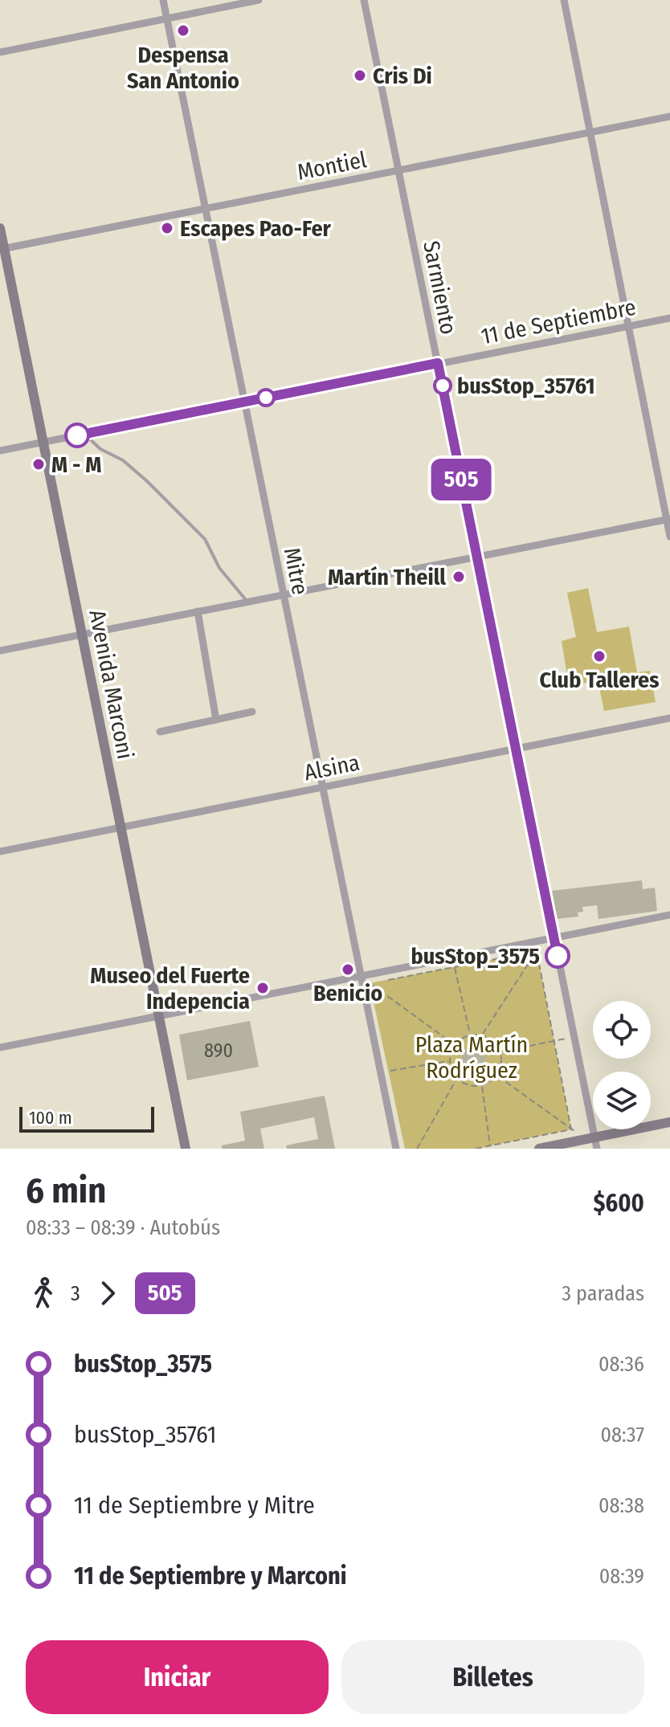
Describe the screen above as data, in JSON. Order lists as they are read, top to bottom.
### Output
{
  "streets": {
    "main road": ["Avenida Marconi"],
    "street": [
      "Montiel",
      "Sarmiento",
      "11 de Septiembre",
      "Mitre",
      "Alsina"
    ]
  },
  "crossings": [
    ["Montiel", "Sarmiento"],
    ["Montiel", "Mitre"],
    ["Montiel", "Avenida Marconi"],
    ["Sarmiento", "11 de Septiembre"],
    ["Sarmiento", "Alsina"],
    ["11 de Septiembre", "Mitre"],
    ["11 de Septiembre", "Avenida Marconi"],
    ["Mitre", "Alsina"],
    ["Avenida Marconi", "Alsina"]
  ],
  "parks": ["Plaza Martín Rodríguez"],
  "places": [
    "Despensa San Antonio",
    "Cris Di",
    "Escapes Pao-Fer",
    "busStop_35761",
    "M - M",
    "Martín Theill",
    "Club Talleres",
    "busStop_3575",
    "Benicio",
    "Museo del Fuerte Indepencia"
  ],
  "lines": ["bus line 505"],
  "house_numbers": ["890"],
  "scale_bar": "100 m",
  "page": {
    "on_map": "505",
    "scale": "100 m",
    "heading": ["6 min", "08:33 – 08:39 · Autobús", "$600"],
    "legs": ["3", "505", "3 paradas"],
    "list": [
      {
        "name": "busStop_3575",
        "value": "08:36"
      },
      {
        "name": "busStop_35761",
        "value": "08:37"
      },
      {
        "name": "11 de Septiembre y Mitre",
        "value": "08:38"
      },
      {
        "name": "11 de Septiembre y Marconi",
        "value": "08:39"
      }
    ],
    "buttons": ["Iniciar", "Billetes"]
  }
}
